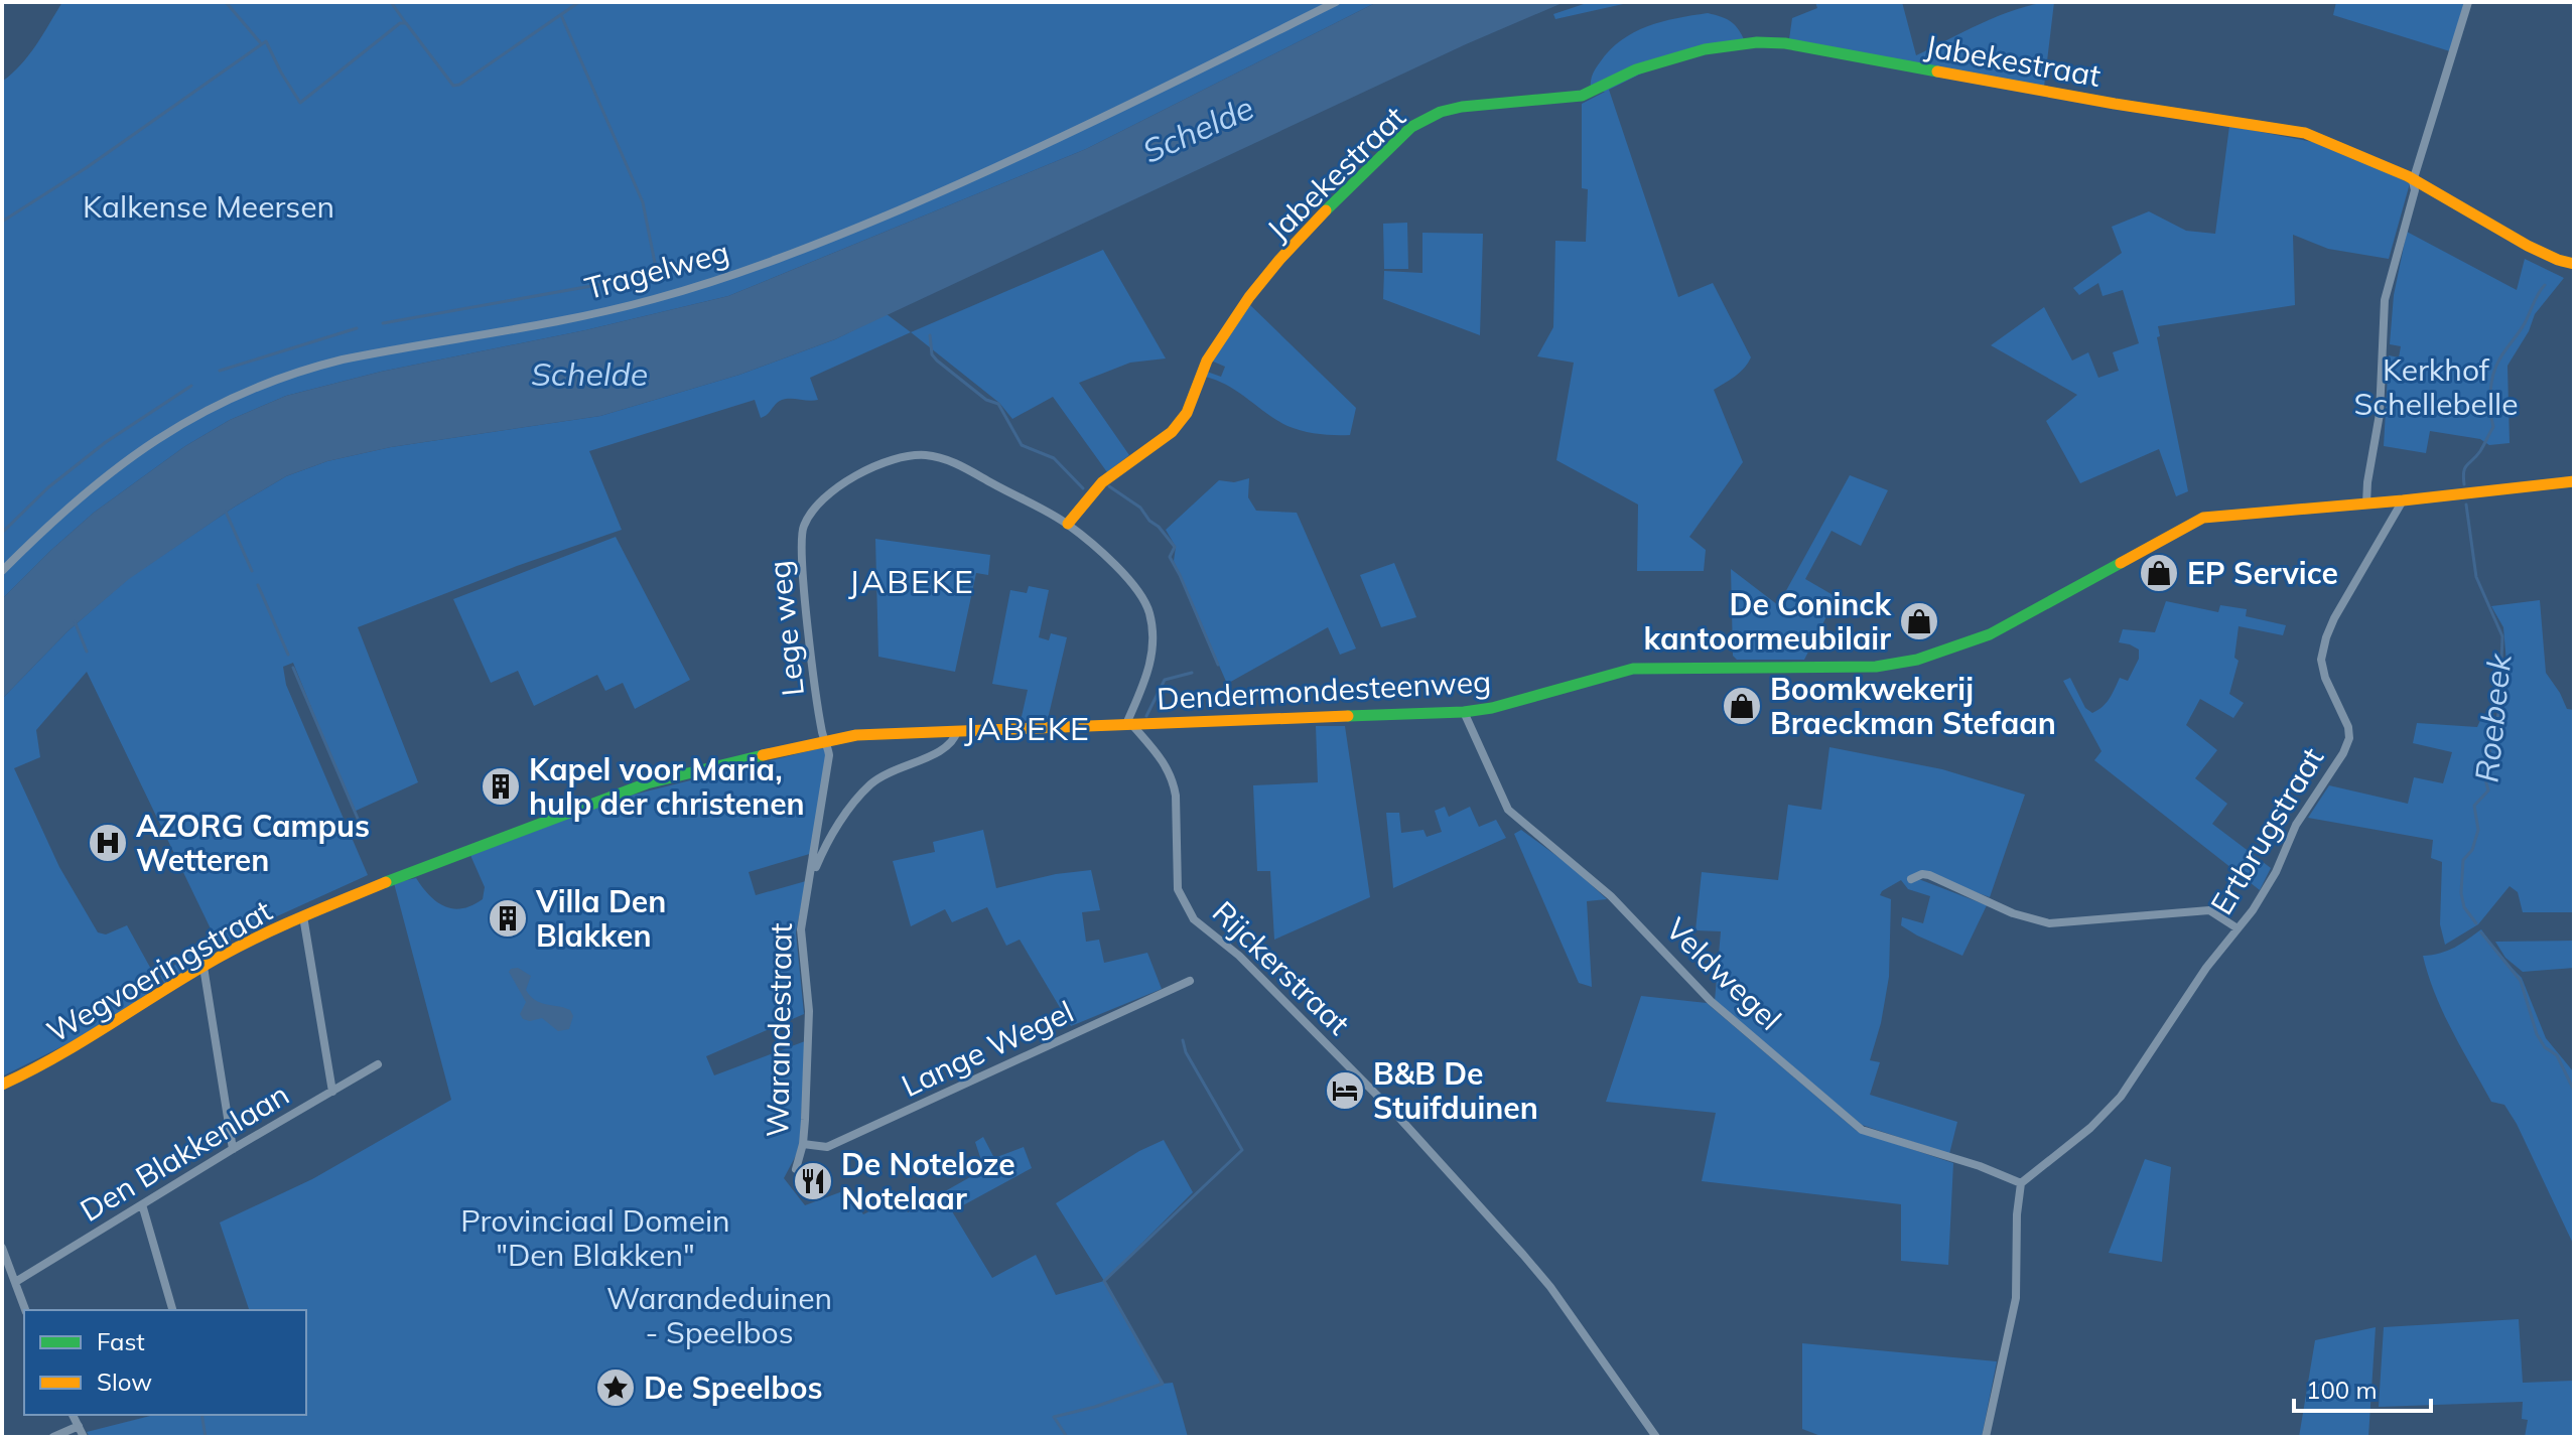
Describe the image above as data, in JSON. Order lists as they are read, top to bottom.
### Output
{
  "streets": {
    "main road": ["Jabekestraat", "Dendermondesteenweg", "Wegvoeringstraat"],
    "street": [
      "Tragelweg",
      "Lege weg",
      "Ertbrugstraat",
      "Rijckerstraat",
      "Veldwegel",
      "Warandestraat",
      "Lange Wegel",
      "Den Blakkenlaan"
    ]
  },
  "crossings": [
    ["Jabekestraat", "Lege weg"],
    ["Lege weg", "Dendermondesteenweg"],
    ["Lege weg", "Warandestraat"],
    ["Dendermondesteenweg", "Ertbrugstraat"],
    ["Dendermondesteenweg", "Rijckerstraat"],
    ["Dendermondesteenweg", "Wegvoeringstraat"],
    ["Dendermondesteenweg", "Veldwegel"],
    ["Dendermondesteenweg", "Warandestraat"],
    ["Ertbrugstraat", "Veldwegel"],
    ["Warandestraat", "Lange Wegel"]
  ],
  "districts": ["JABEKE", "JABEKE"],
  "water": ["Schelde", "Roebeek"],
  "parks": [
    "Kalkense Meersen",
    "Kerkhof Schellebelle",
    "Provinciaal Domein \"Den Blakken\"",
    "Warandeduinen - Speelbos"
  ],
  "places": {
    "shop": ["EP Service", "De Coninck kantoormeubilair", "Boomkwekerij Braeckman Stefaan"],
    "building": ["Kapel voor Maria, hulp der christenen", "Villa Den Blakken"],
    "hospital": ["AZORG Campus Wetteren"],
    "hotel": ["B&B De Stuifduinen"],
    "restaurant": ["De Noteloze Notelaar"],
    "place": ["De Speelbos"]
  },
  "legend": ["Fast", "Slow"],
  "scale_bar": "100 m"
}
